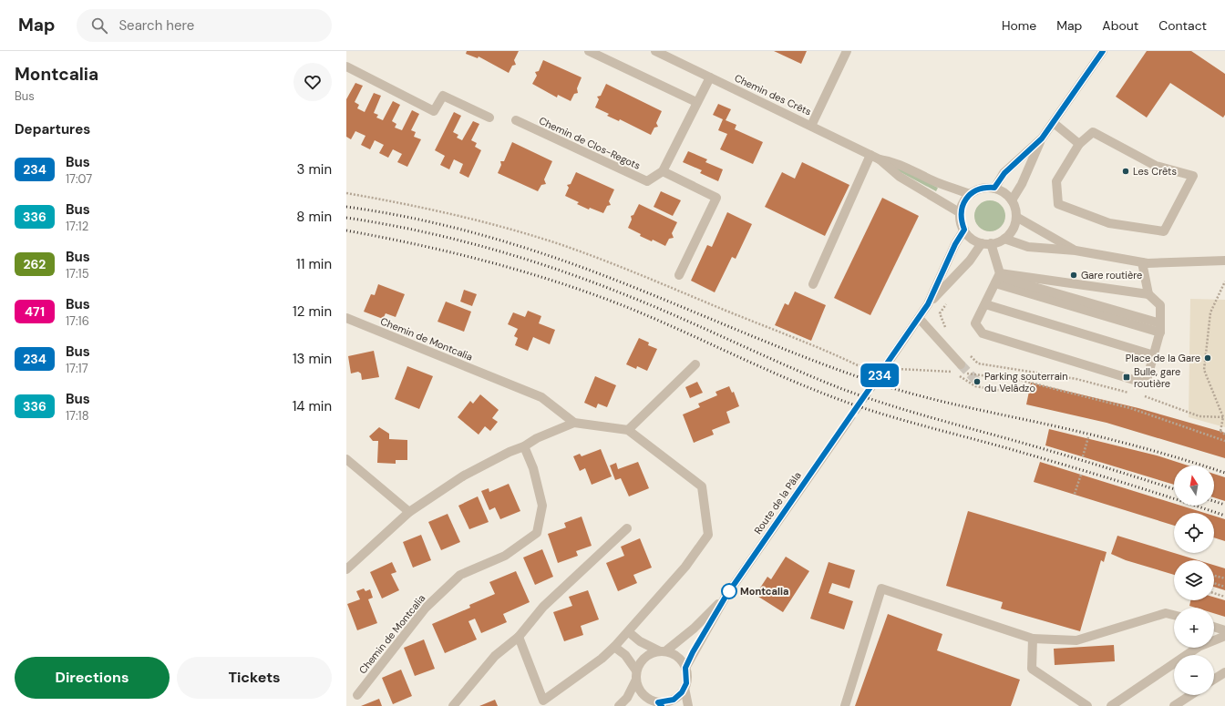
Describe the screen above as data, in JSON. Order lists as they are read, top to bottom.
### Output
{
  "streets": {
    "street": [
      "Chemin des Crêts",
      "Chemin de Clos-Regots",
      "Chemin de Montcalia",
      "Route de la Pâla"
    ]
  },
  "places": {
    "other": [
      "Les Crêts",
      "Gare routière",
      "Place de la Gare",
      "Parking souterrain du Velâdzo",
      "Montcalia"
    ],
    "transit": ["Bulle, gare routière"]
  },
  "lines": ["bus line 234"],
  "north": "top",
  "page": {
    "header": "Map",
    "search": "Search here",
    "nav": [
      "Home",
      "Map",
      "About",
      "Contact"
    ],
    "heading": [
      ["Montcalia", "Bus"],
      "Departures"
    ],
    "on_map": "234",
    "list": [
      {
        "mark": "234",
        "name": "Bus",
        "note": "17:07",
        "value": "3 min"
      },
      {
        "mark": "336",
        "name": "Bus",
        "note": "17:12",
        "value": "8 min"
      },
      {
        "mark": "262",
        "name": "Bus",
        "note": "17:15",
        "value": "11 min"
      },
      {
        "mark": "471",
        "name": "Bus",
        "note": "17:16",
        "value": "12 min"
      },
      {
        "mark": "234",
        "name": "Bus",
        "note": "17:17",
        "value": "13 min"
      },
      {
        "mark": "336",
        "name": "Bus",
        "note": "17:18",
        "value": "14 min"
      }
    ],
    "map_buttons": ["+", "−"],
    "buttons": ["Directions", "Tickets"]
  }
}
